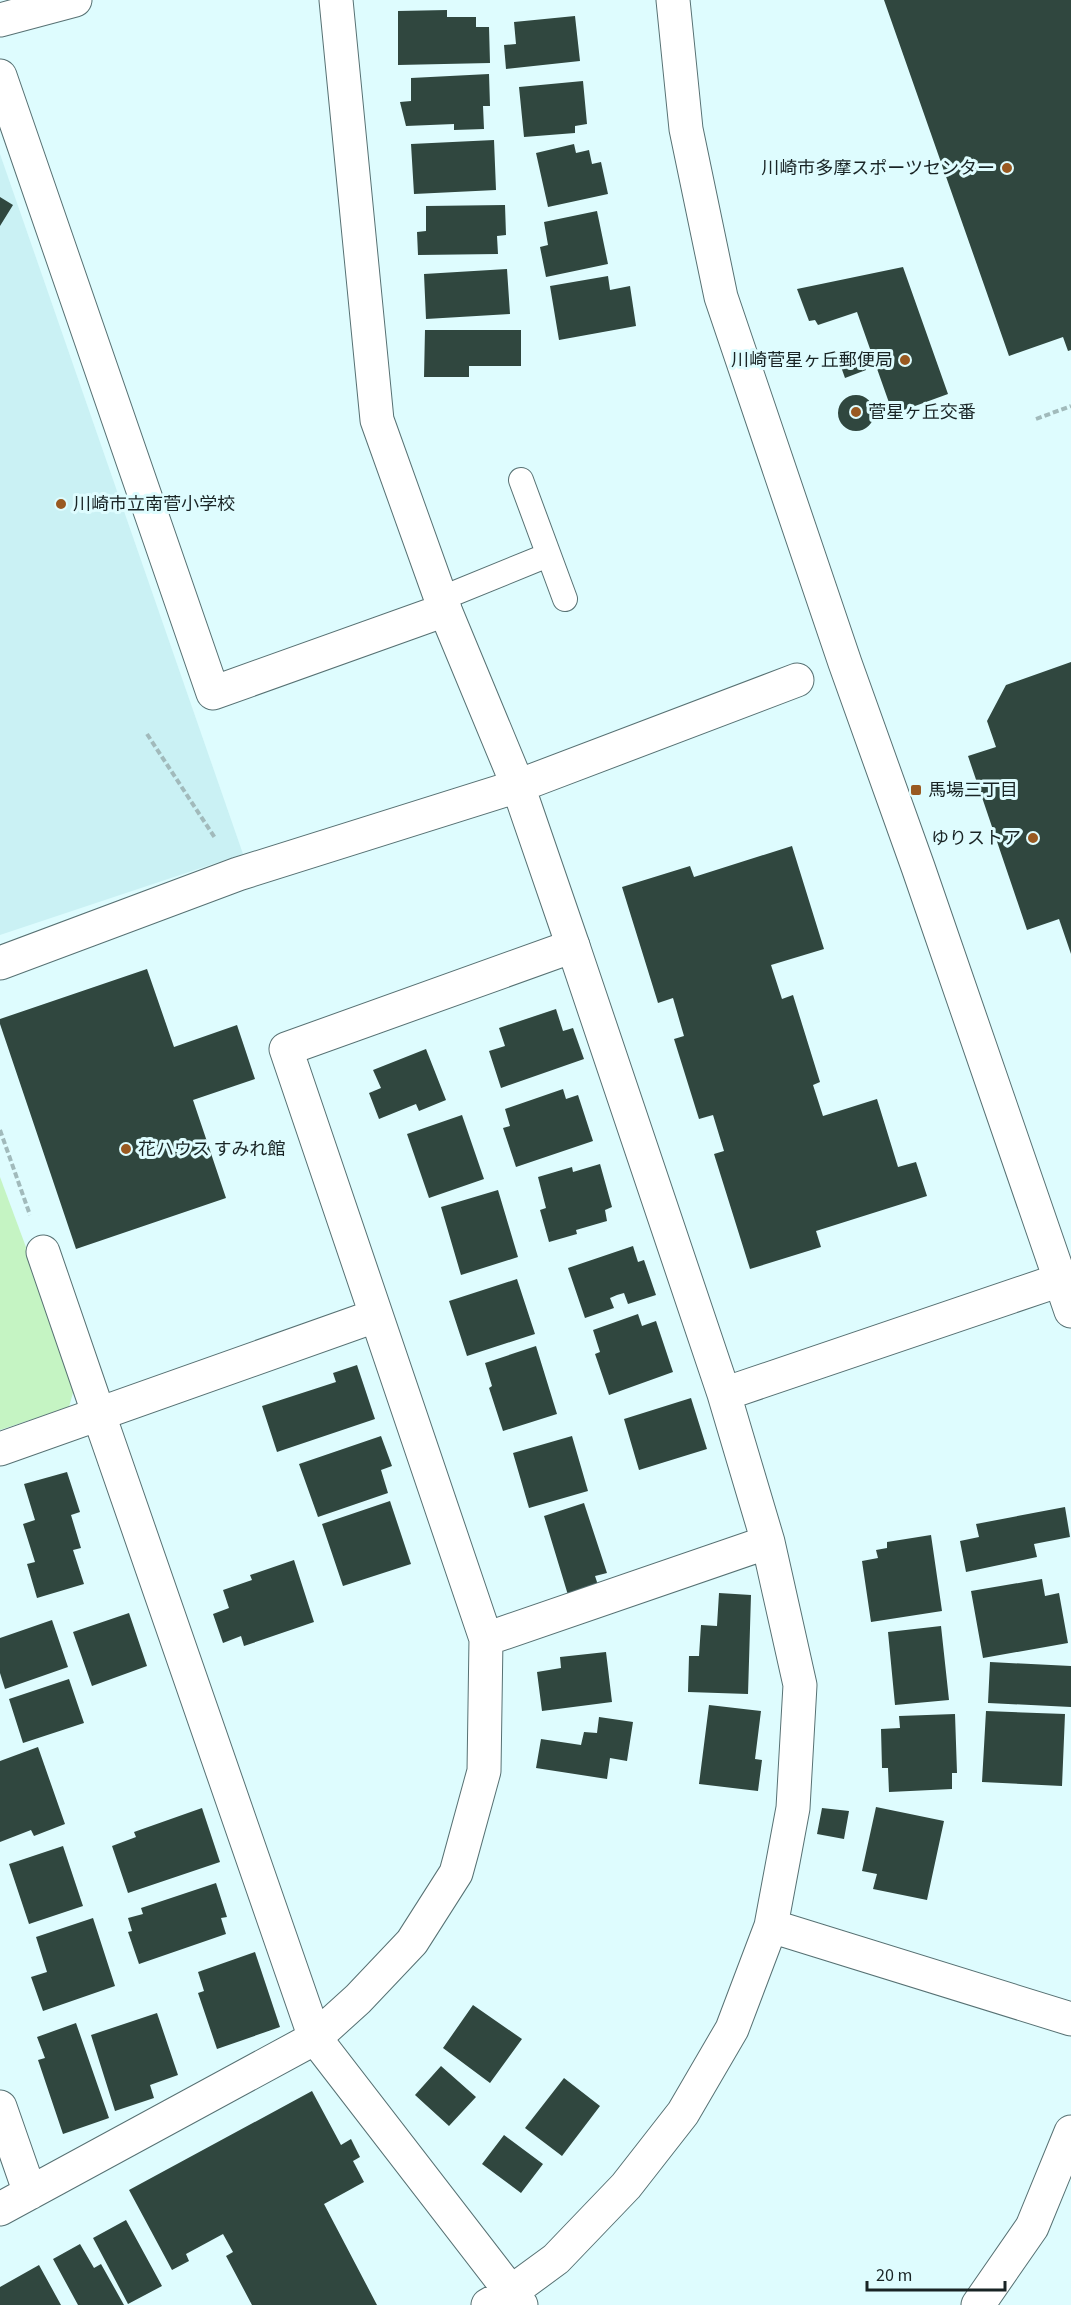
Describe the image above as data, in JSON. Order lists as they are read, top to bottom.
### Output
{
  "places": {
    "other": [
      "川崎市多摩スポーツセンター",
      "川崎菅星ヶ丘郵便局",
      "菅星ヶ丘交番",
      "川崎市立南菅小学校",
      "ゆりストア",
      "花ハウス すみれ館"
    ],
    "transit": ["馬場三丁目"]
  },
  "scale_bar": "20 m"
}
